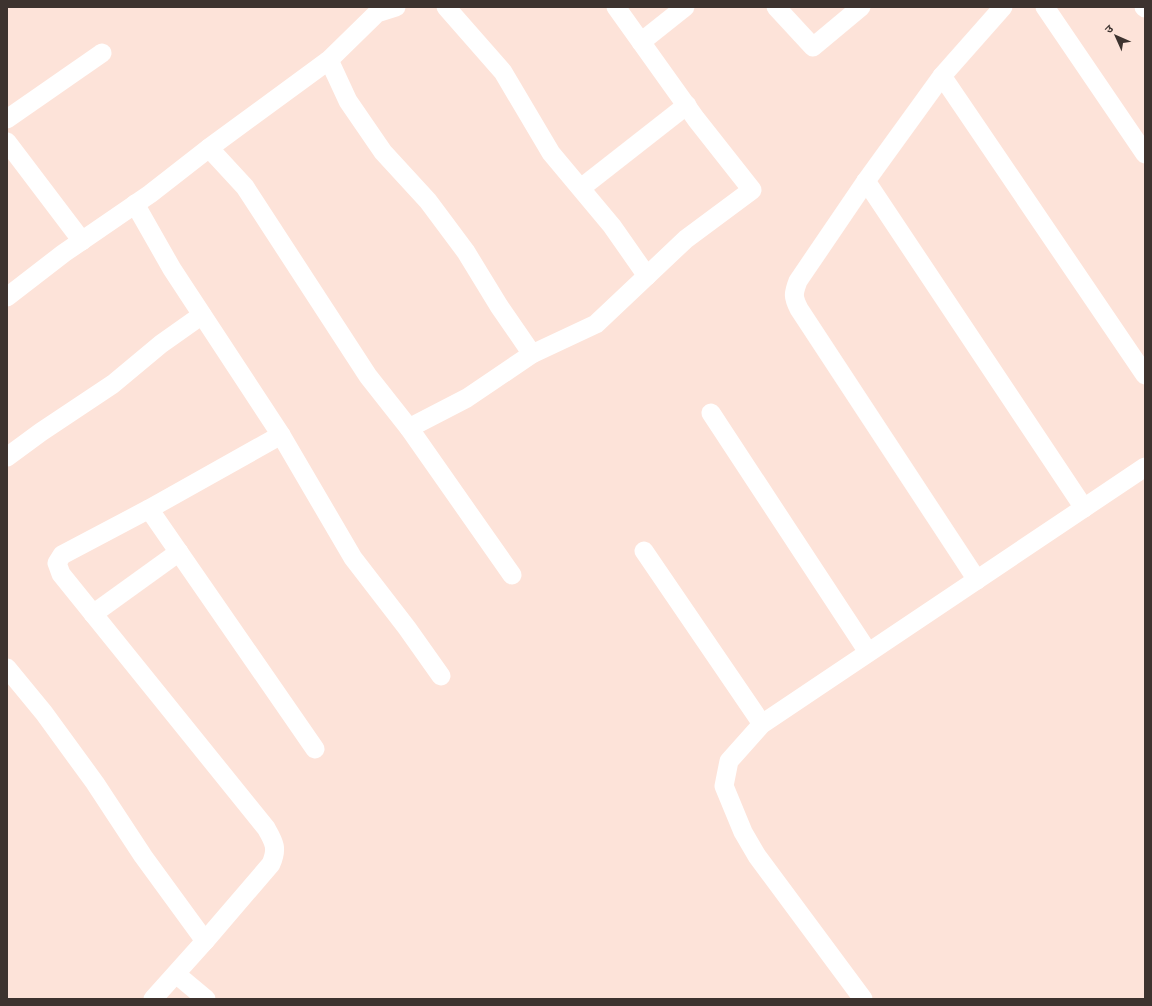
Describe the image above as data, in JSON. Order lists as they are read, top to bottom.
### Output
{
  "north": "top left"
}
